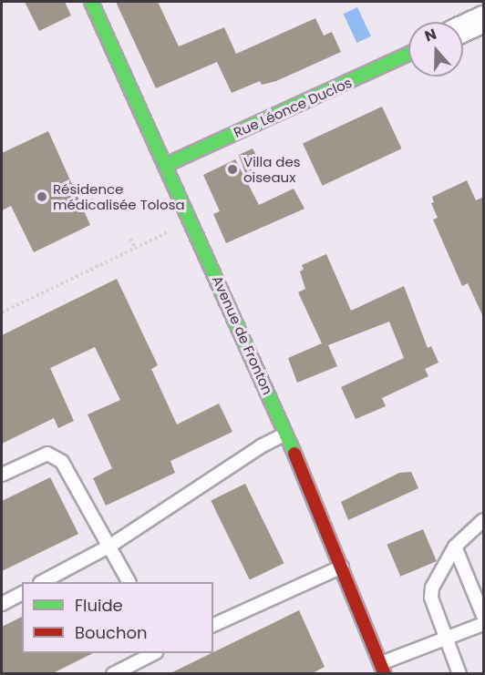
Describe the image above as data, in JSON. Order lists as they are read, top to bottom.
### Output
{
  "streets": {
    "street": ["Rue Léonce Duclos", "Avenue de Fronton"]
  },
  "crossings": [
    ["Rue Léonce Duclos", "Avenue de Fronton"]
  ],
  "places": ["Villa des oiseaux", "Résidence médicalisée Tolosa"],
  "legend": ["Fluide", "Bouchon"],
  "north": "top"
}
